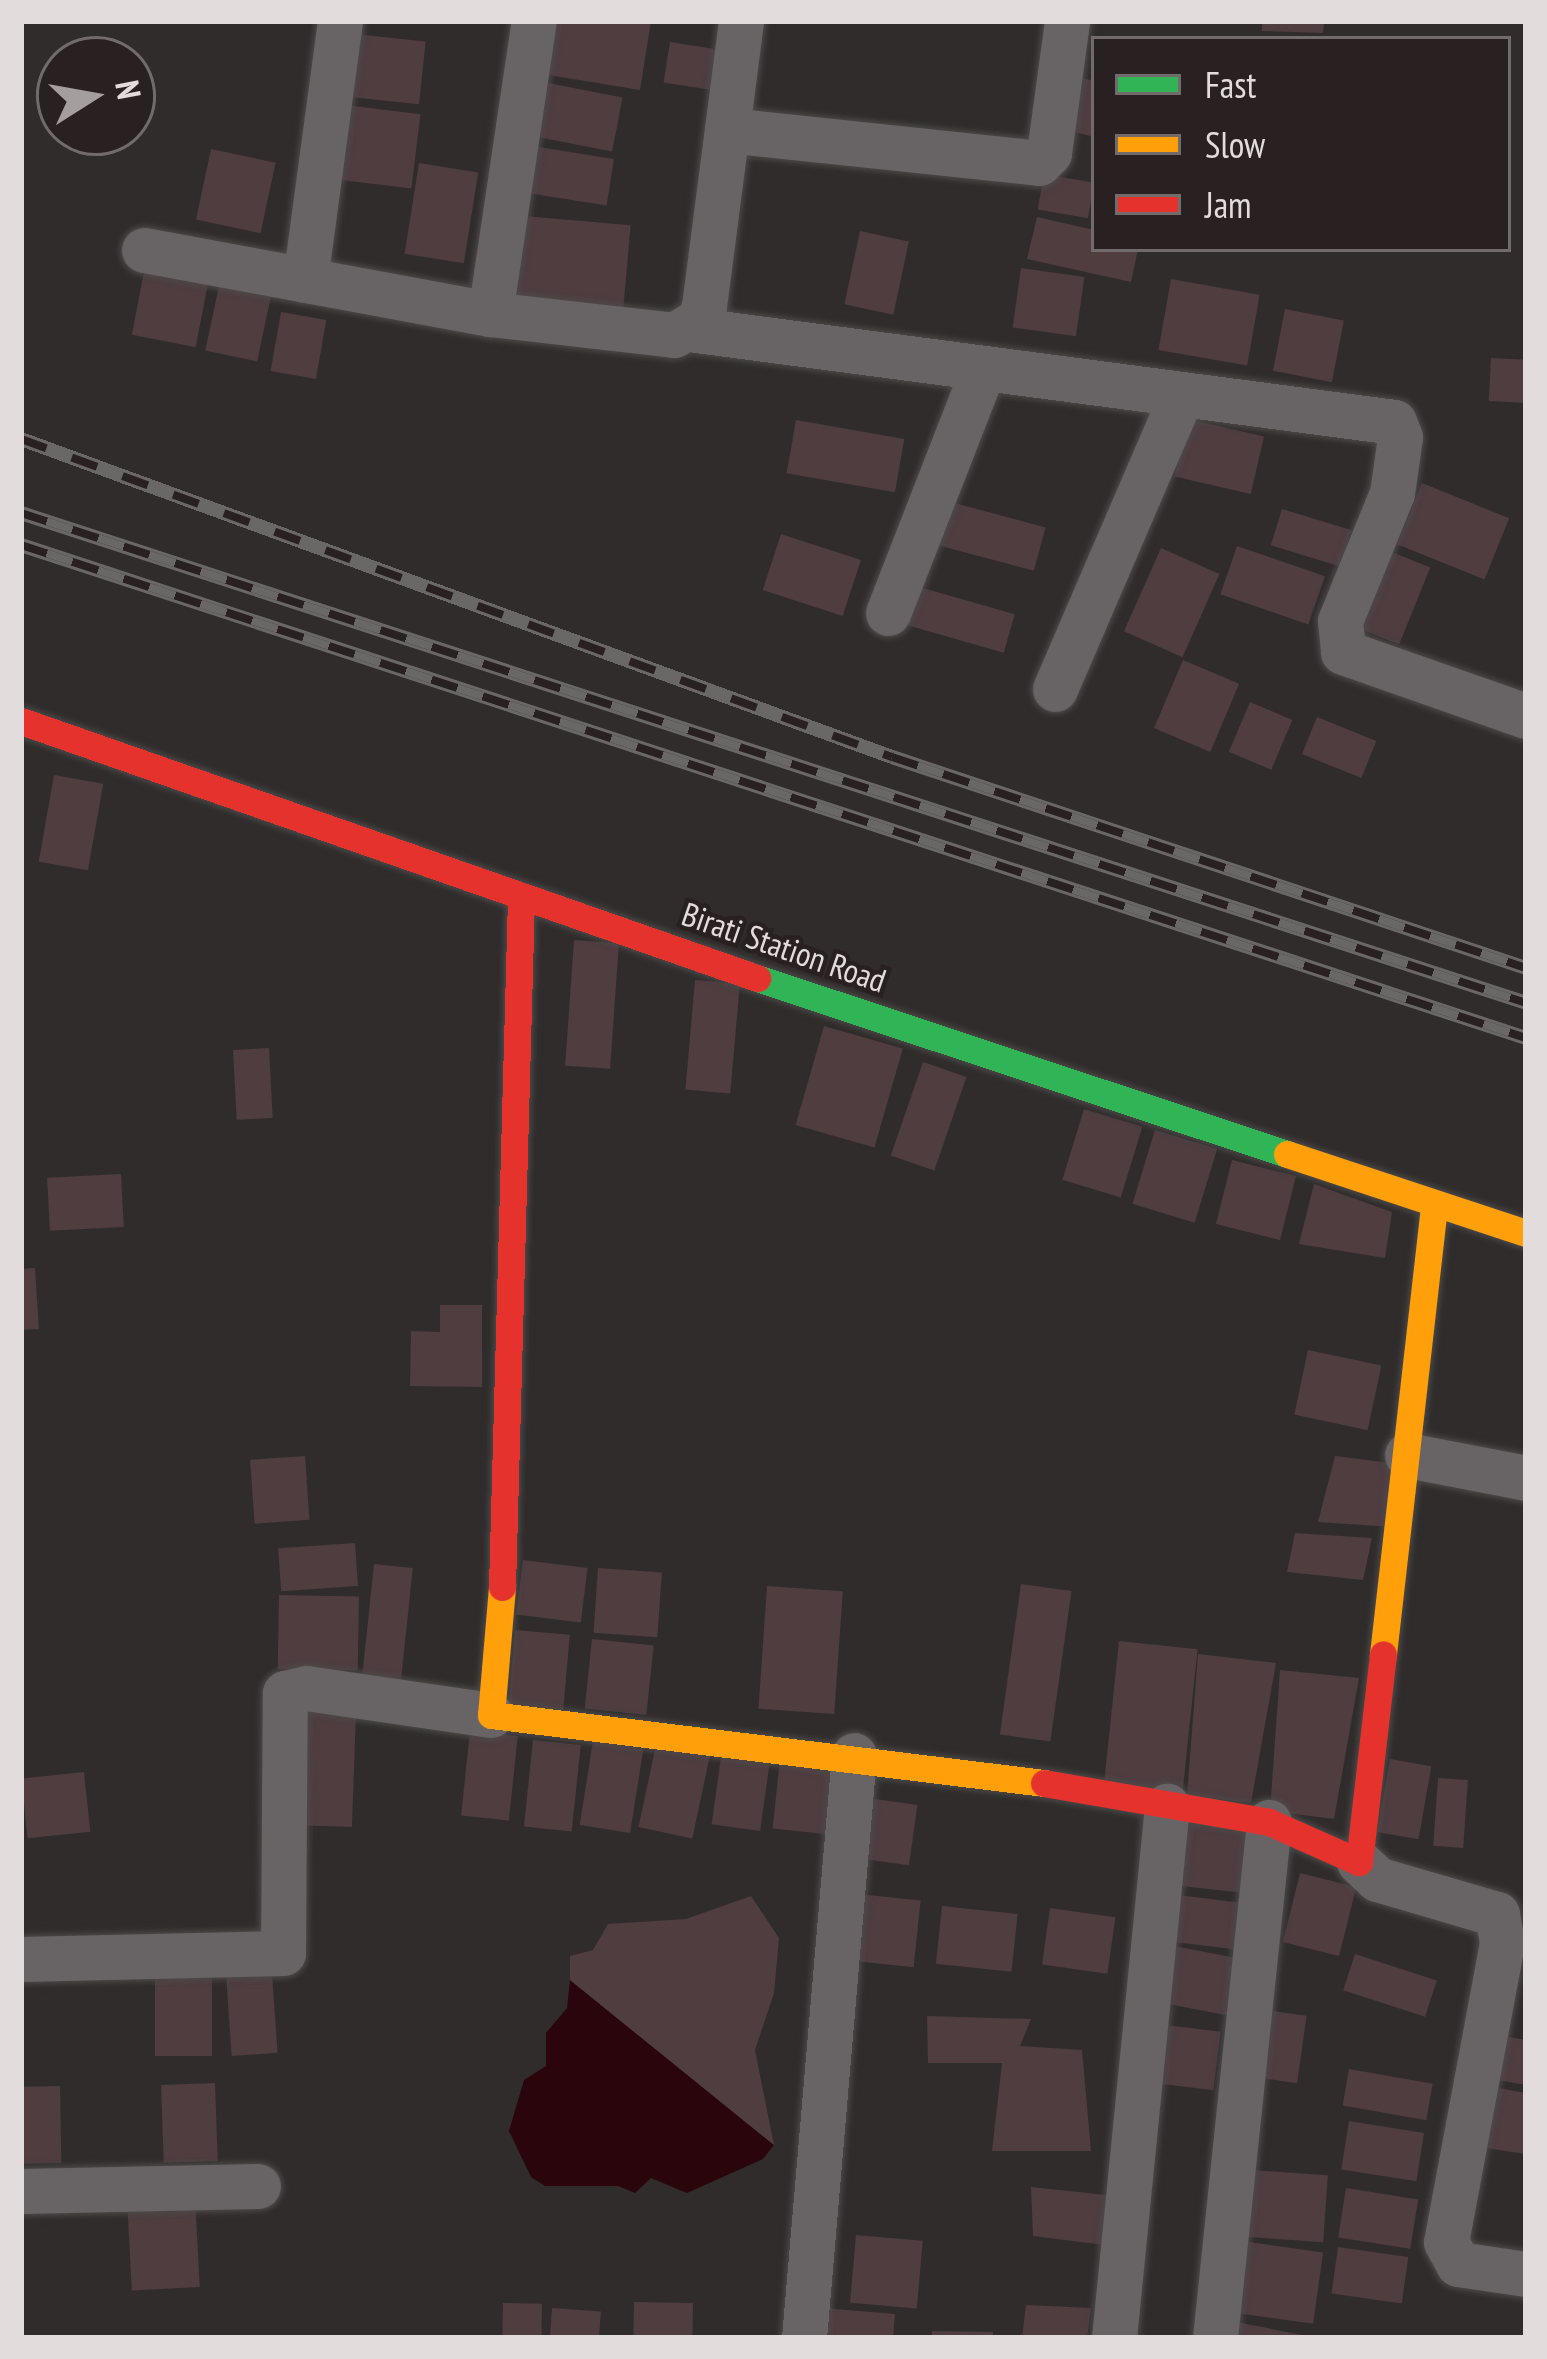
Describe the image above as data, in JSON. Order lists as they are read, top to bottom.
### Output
{
  "streets": {
    "street": ["Birati Station Road"]
  },
  "legend": ["Fast", "Slow", "Jam"],
  "north": "right"
}
